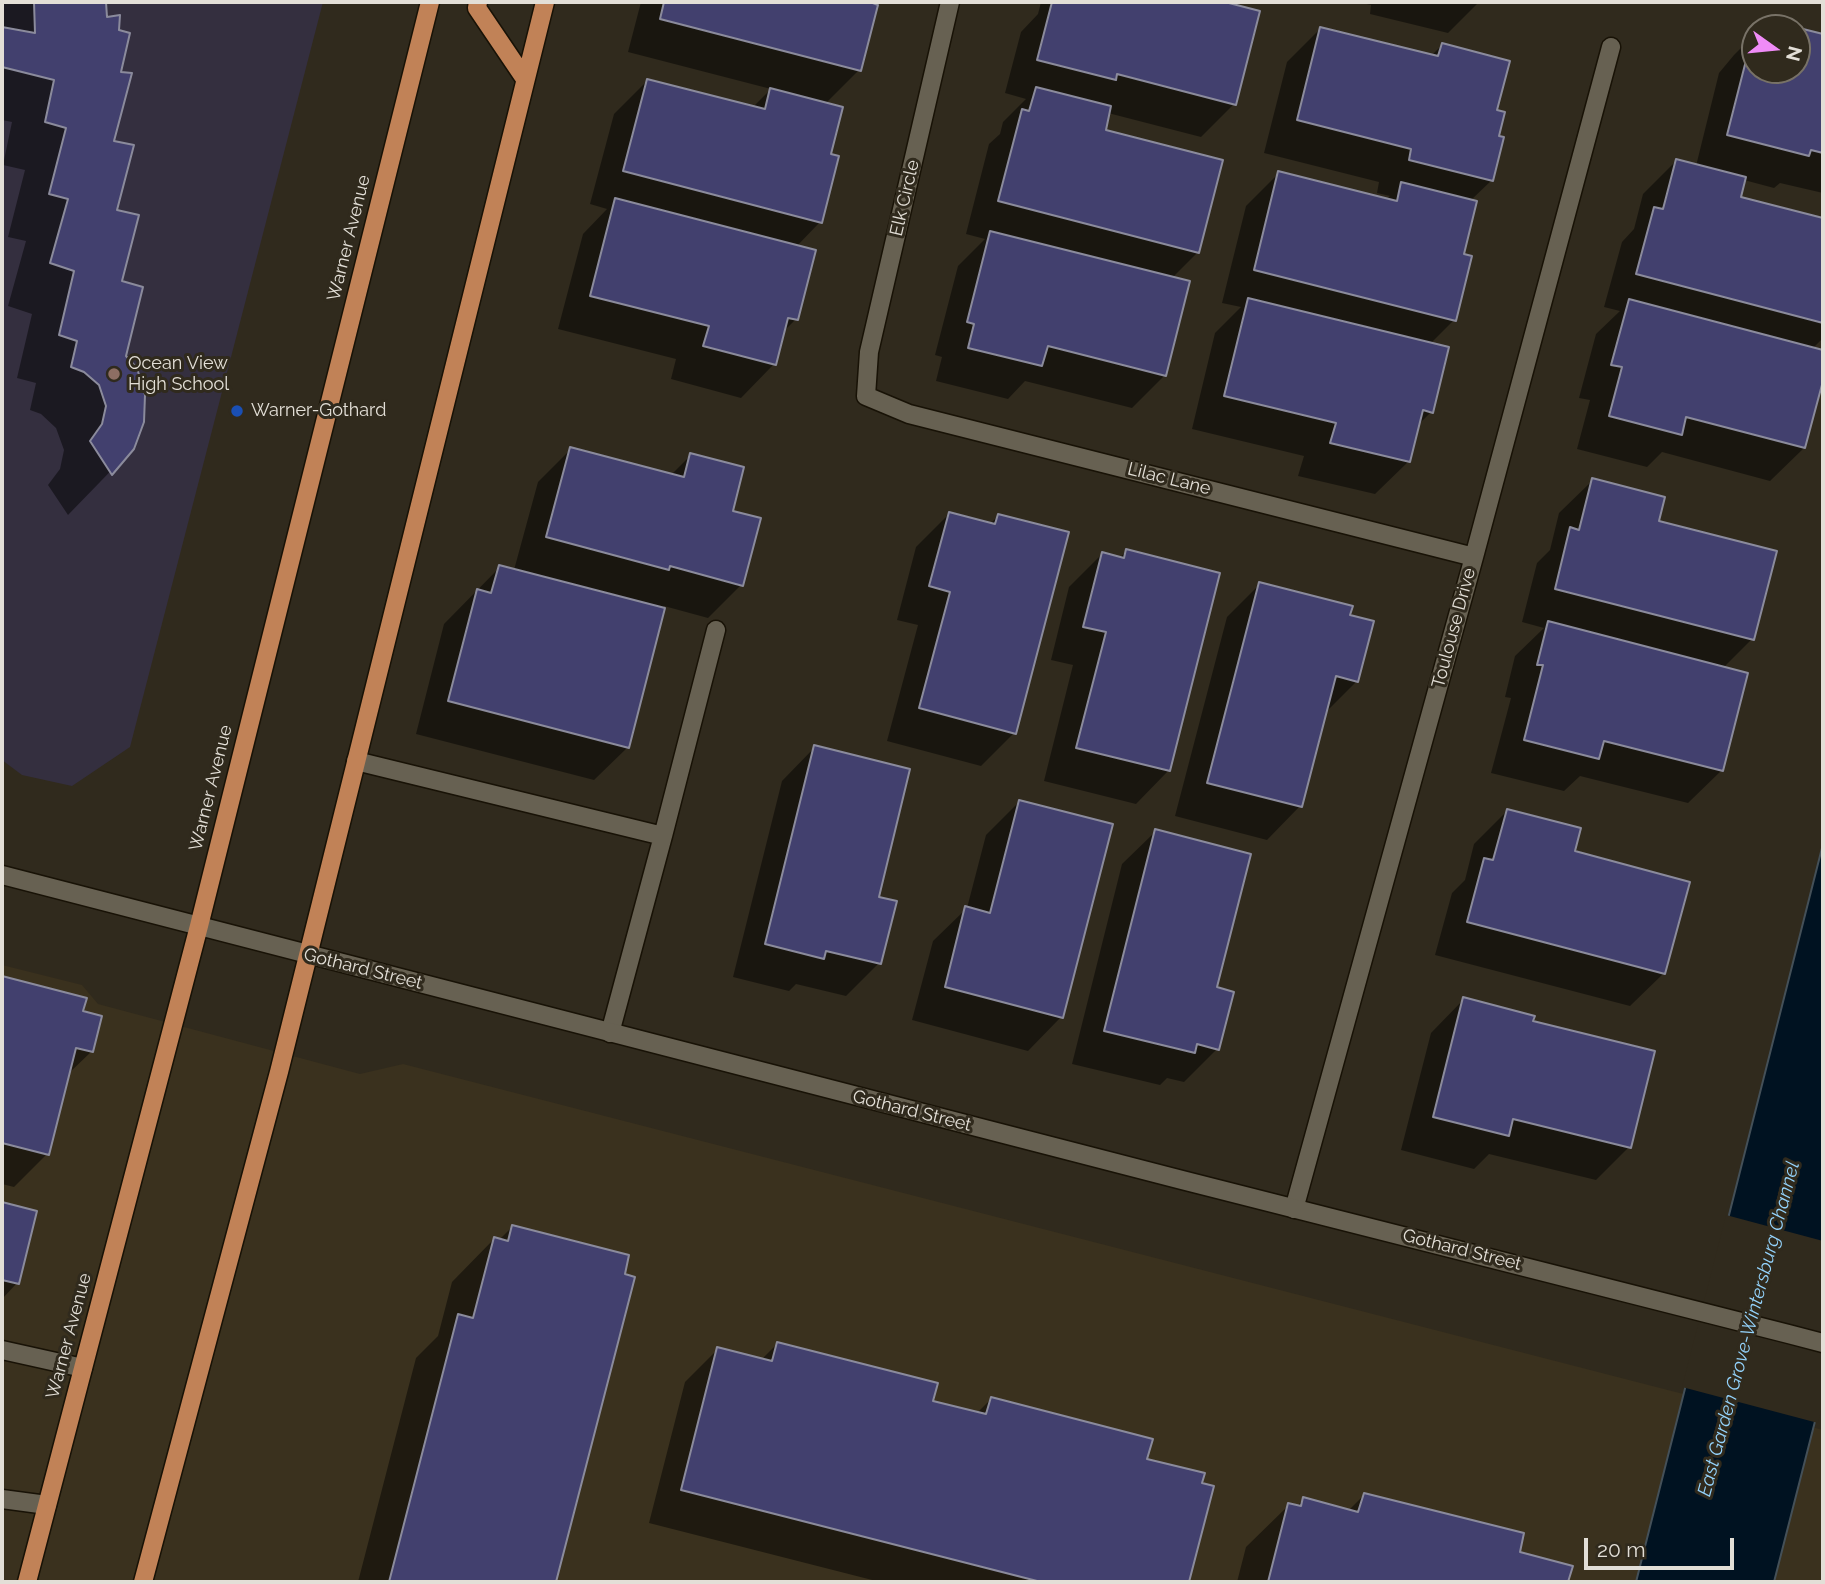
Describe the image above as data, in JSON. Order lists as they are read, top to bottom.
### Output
{
  "streets": {
    "main road": ["Warner Avenue"],
    "street": [
      "Elk Circle",
      "Lilac Lane",
      "Toulouse Drive",
      "Gothard Street"
    ]
  },
  "crossings": [
    ["Elk Circle", "Lilac Lane"],
    ["Warner Avenue", "Gothard Street"],
    ["Lilac Lane", "Toulouse Drive"],
    ["Toulouse Drive", "Gothard Street"]
  ],
  "water": ["East Garden Grove-Wintersburg Channel"],
  "places": ["Ocean View High School", "Warner-Gothard"],
  "scale_bar": "20 m",
  "north": "right"
}
